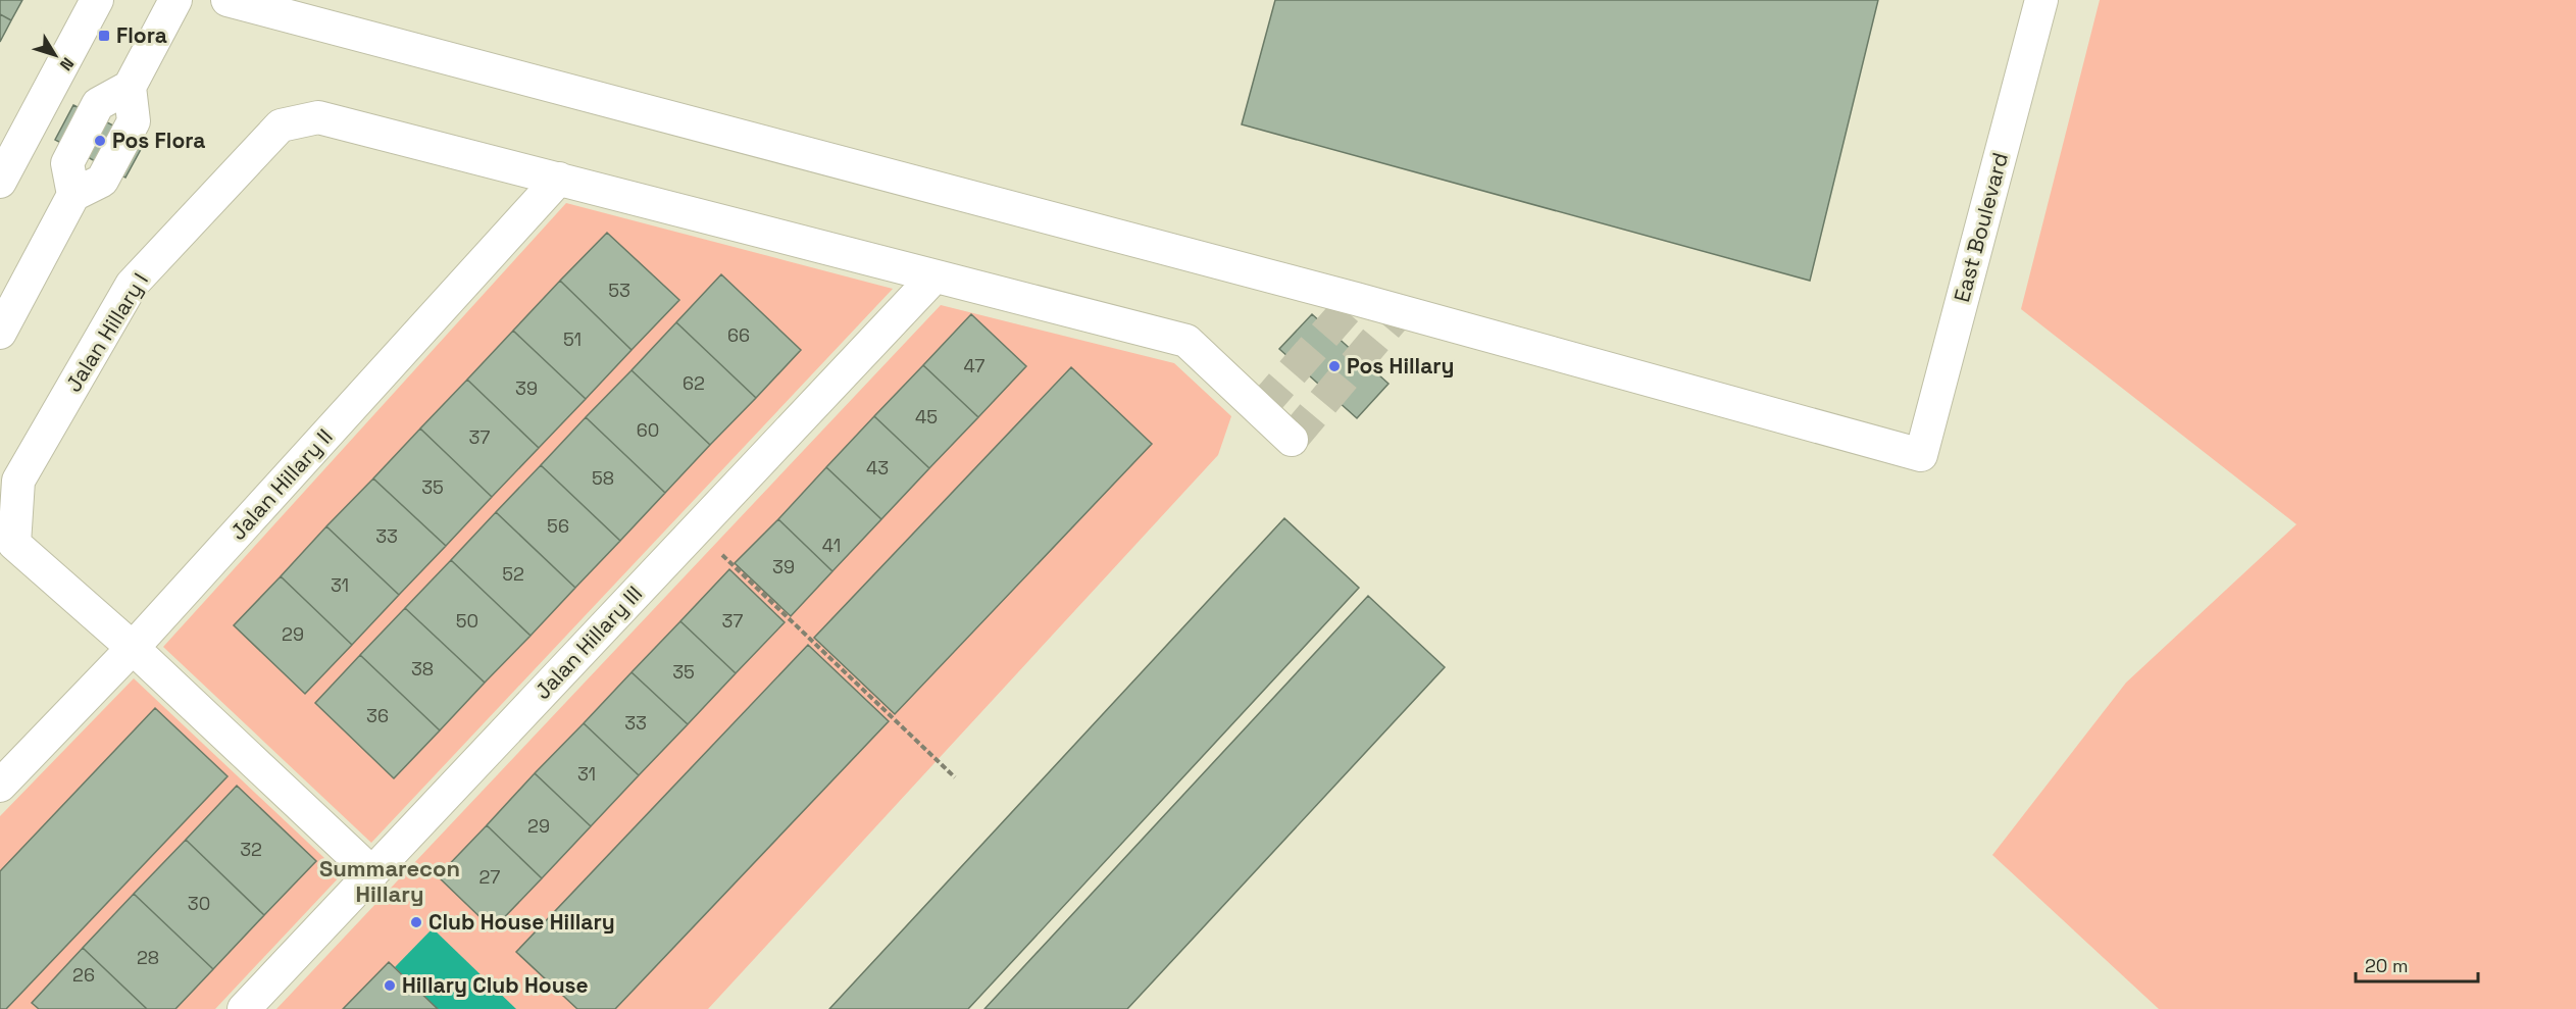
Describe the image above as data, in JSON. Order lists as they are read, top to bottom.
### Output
{
  "streets": {
    "street": [
      "East Boulevard",
      "Jalan Hillary I",
      "Jalan Hillary II",
      "Jalan Hillary III"
    ]
  },
  "crossings": [
    ["Jalan Hillary I", "Jalan Hillary II"]
  ],
  "districts": ["Summarecon Hillary"],
  "places": {
    "transit": ["Flora"],
    "other": [
      "Pos Flora",
      "Pos Hillary",
      "Club House Hillary",
      "Hillary Club House"
    ]
  },
  "house_numbers": [
    "53",
    "66",
    "51",
    "47",
    "62",
    "39",
    "45",
    "60",
    "37",
    "43",
    "58",
    "35",
    "56",
    "33",
    "41",
    "39",
    "52",
    "31",
    "50",
    "37",
    "29",
    "38",
    "35",
    "36",
    "33",
    "31",
    "29",
    "32",
    "27",
    "30",
    "28",
    "26"
  ],
  "scale_bar": "20 m",
  "north": "bottom right"
}
